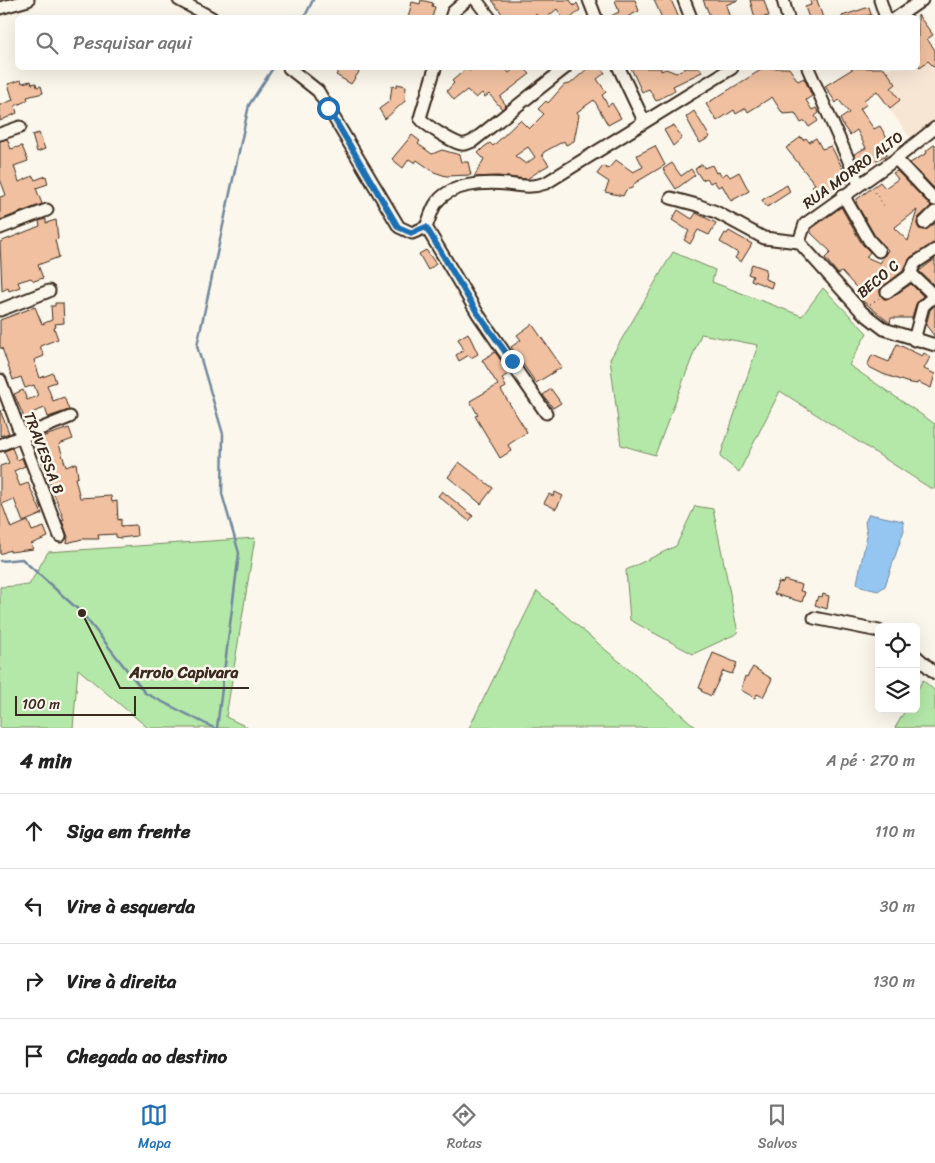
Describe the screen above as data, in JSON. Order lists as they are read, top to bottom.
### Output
{
  "streets": {
    "street": ["RUA MORRO ALTO", "BECO C", "TRAVESSA B"]
  },
  "places": ["Arroio Capivara"],
  "scale_bar": "100 m",
  "page": {
    "search": "Pesquisar aqui",
    "scale": "100 m",
    "heading": ["4 min", "A pé · 270 m"],
    "list": [
      ["Siga em frente", "110 m"],
      ["Vire à esquerda", "30 m"],
      ["Vire à direita", "130 m"],
      "Chegada ao destino"
    ],
    "nav": ["Mapa", "Rotas", "Salvos"]
  }
}
